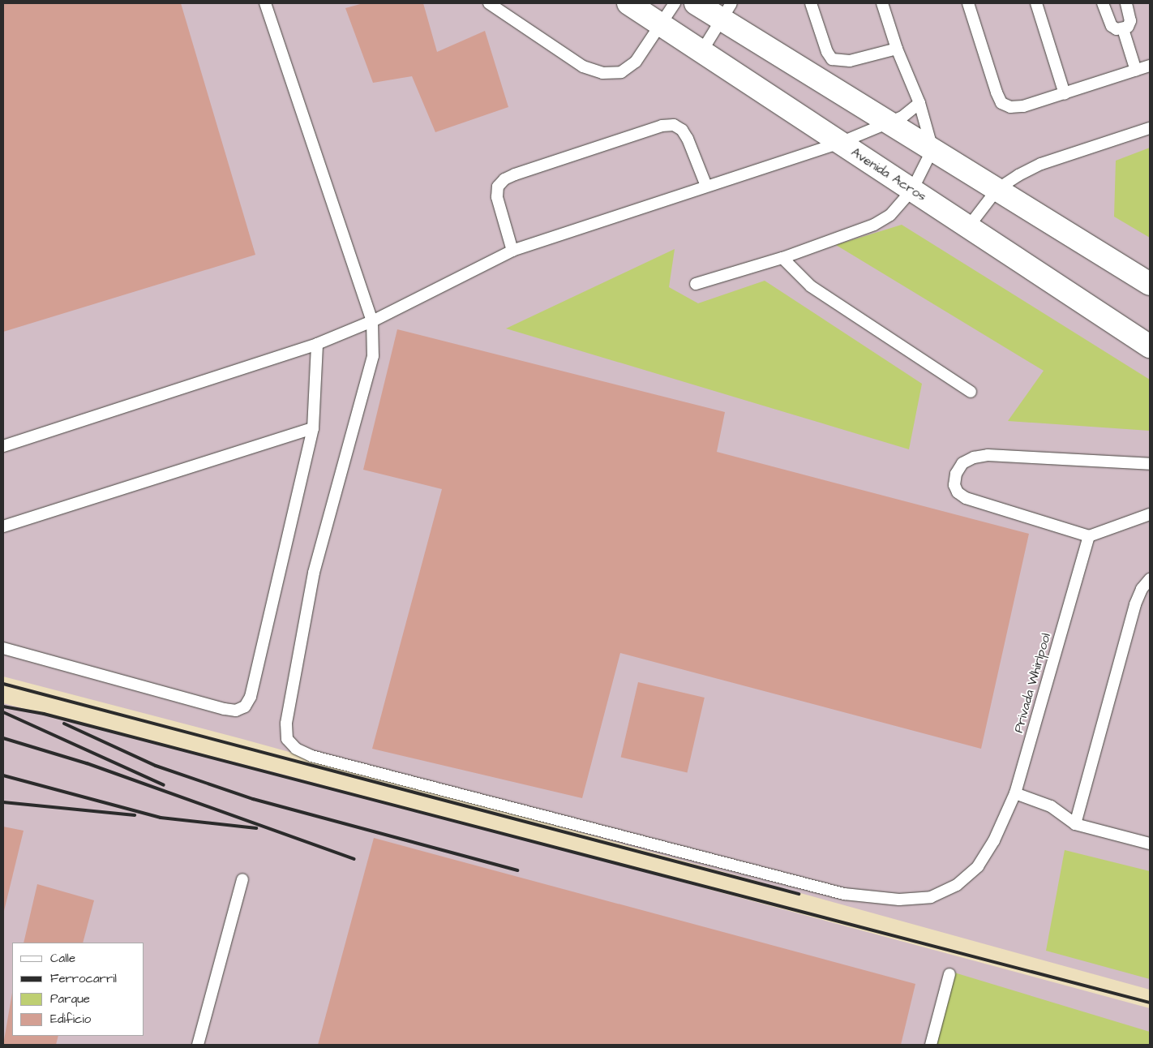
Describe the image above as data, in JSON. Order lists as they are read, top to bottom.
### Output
{
  "streets": {
    "street": ["Avenida Acros"],
    "lane": ["Privada Whirlpool"]
  },
  "legend": [
    "Calle",
    "Ferrocarril",
    "Parque",
    "Edificio"
  ]
}
